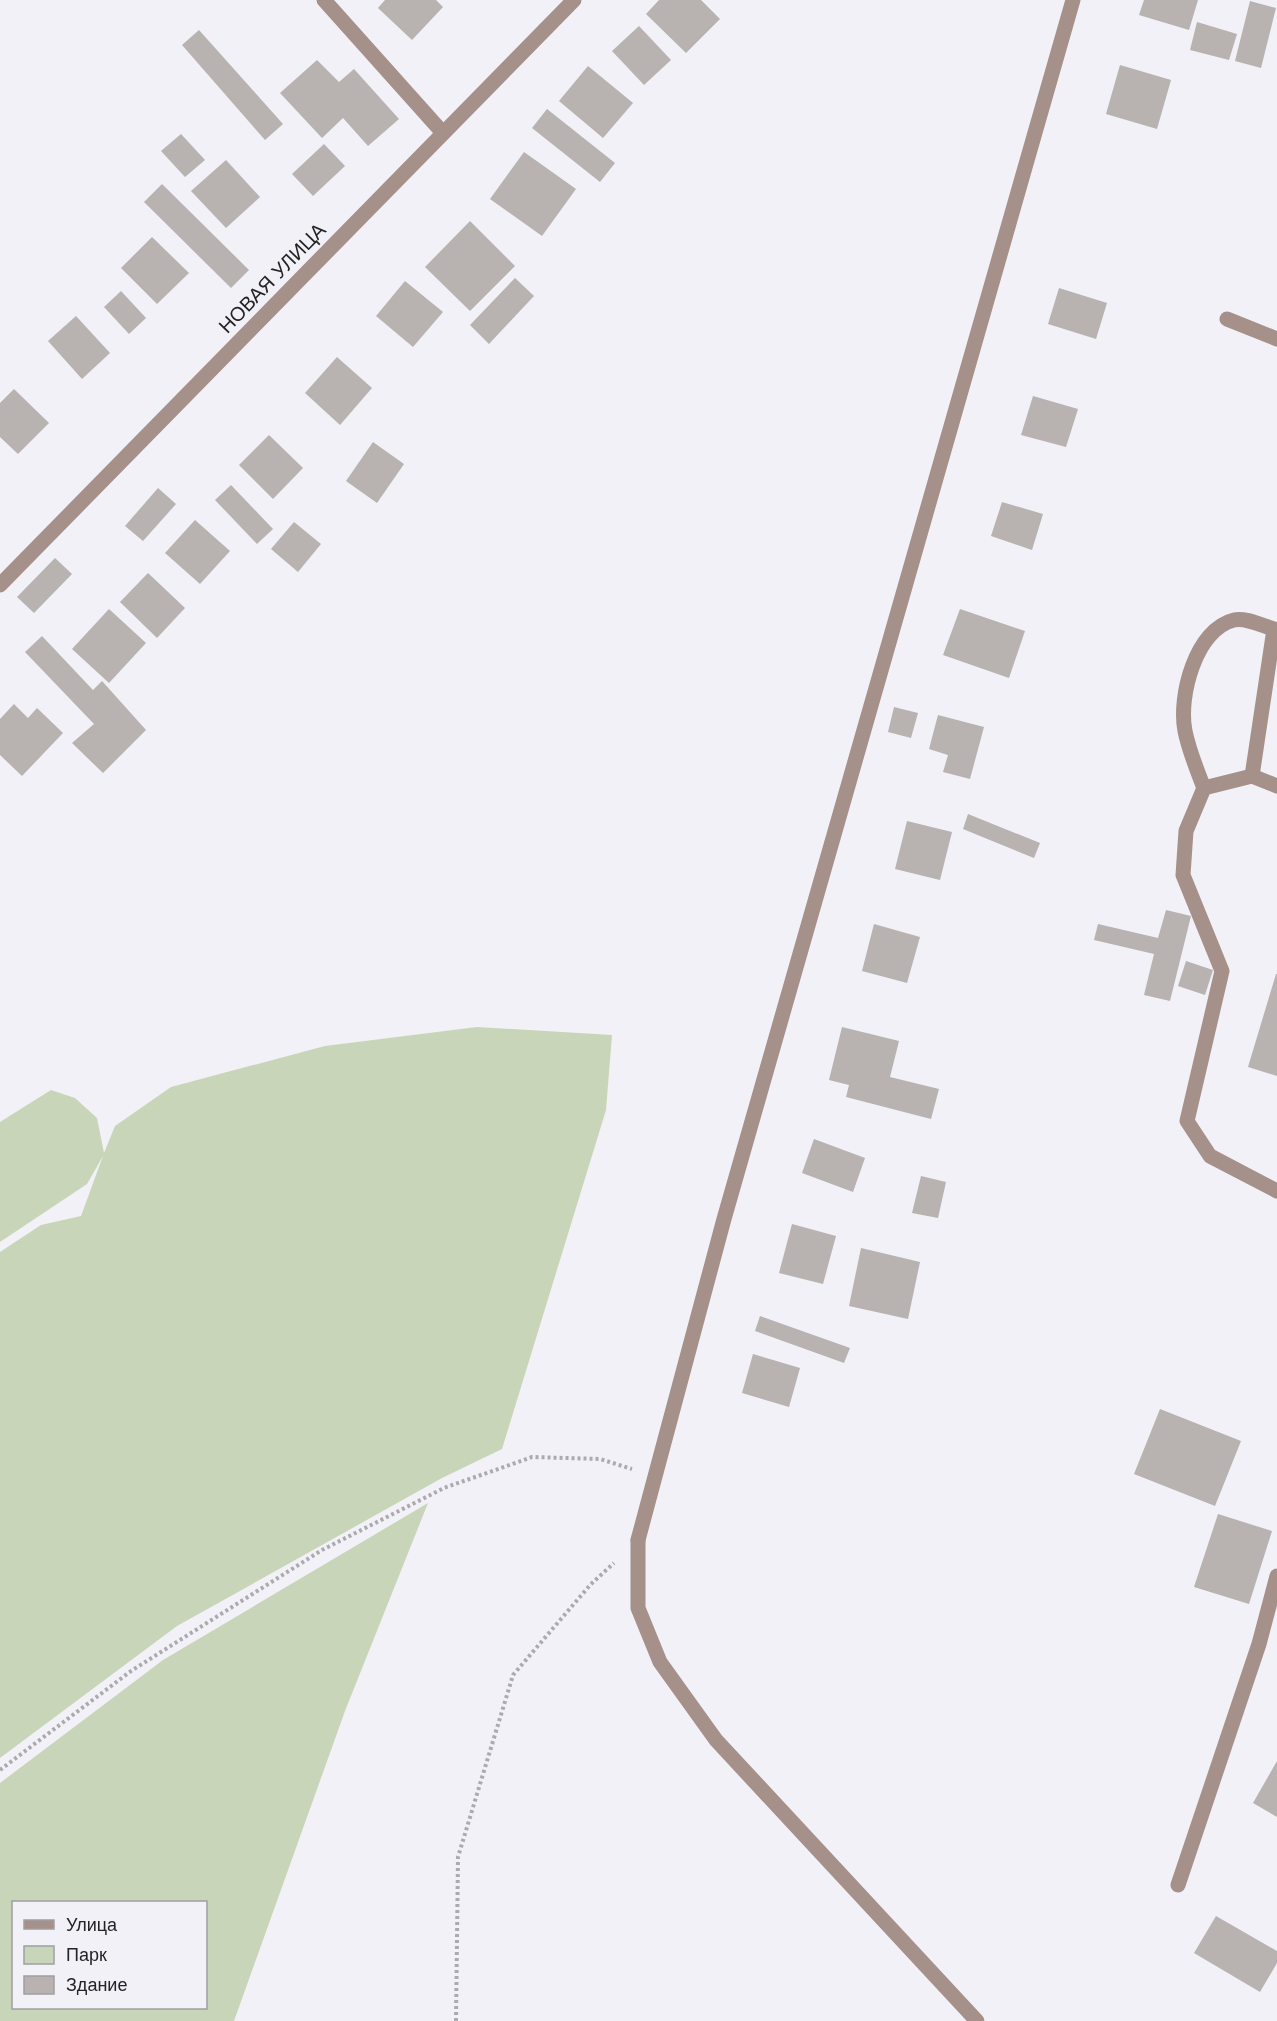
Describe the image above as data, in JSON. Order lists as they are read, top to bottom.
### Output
{
  "streets": {
    "street": ["НОВАЯ УЛИЦА"]
  },
  "legend": ["Улица", "Парк", "Здание"]
}
